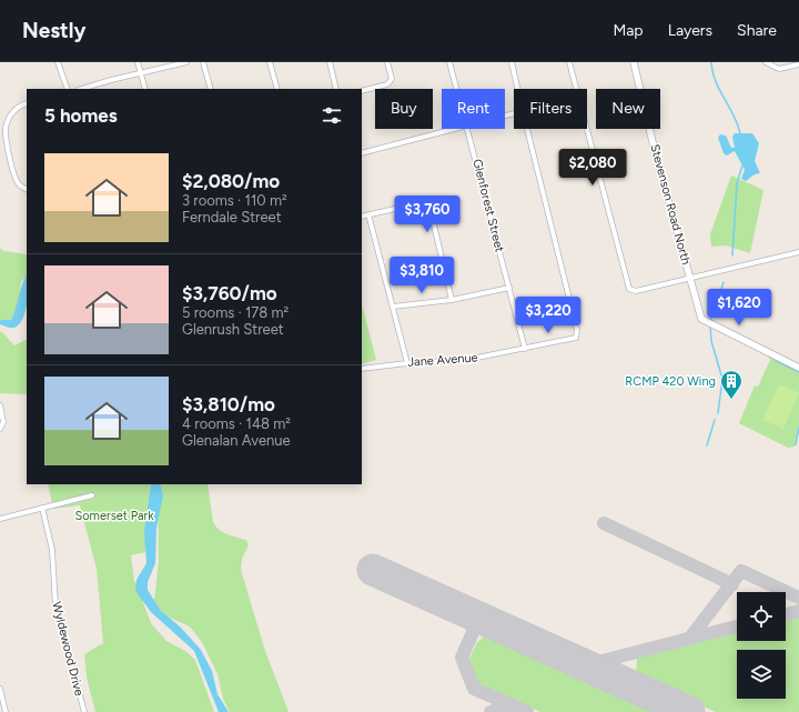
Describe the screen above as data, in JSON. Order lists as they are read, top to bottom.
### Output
{
  "streets": {
    "street": [
      "Stevenson Road North",
      "Glenforest Street",
      "Jane Avenue",
      "Wyldewood Drive"
    ]
  },
  "crossings": [
    ["Glenforest Street", "Jane Avenue"]
  ],
  "parks": ["Somerset Park"],
  "places": {
    "building": ["RCMP 420 Wing"]
  },
  "page": {
    "header": "Nestly",
    "nav": ["Map", "Layers", "Share"],
    "chip": [
      "Buy",
      "Rent",
      "Filters",
      "New"
    ],
    "heading": "5 homes",
    "list": [
      {
        "name": "$2,080/mo",
        "note": "3 rooms · 110 m² · Ferndale Street"
      },
      {
        "name": "$3,760/mo",
        "note": "5 rooms · 178 m² · Glenrush Street"
      },
      {
        "name": "$3,810/mo",
        "note": "4 rooms · 148 m² · Glenalan Avenue"
      }
    ],
    "price": [
      "$2,080",
      "$3,760",
      "$3,810",
      "$1,620",
      "$3,220"
    ]
  }
}
